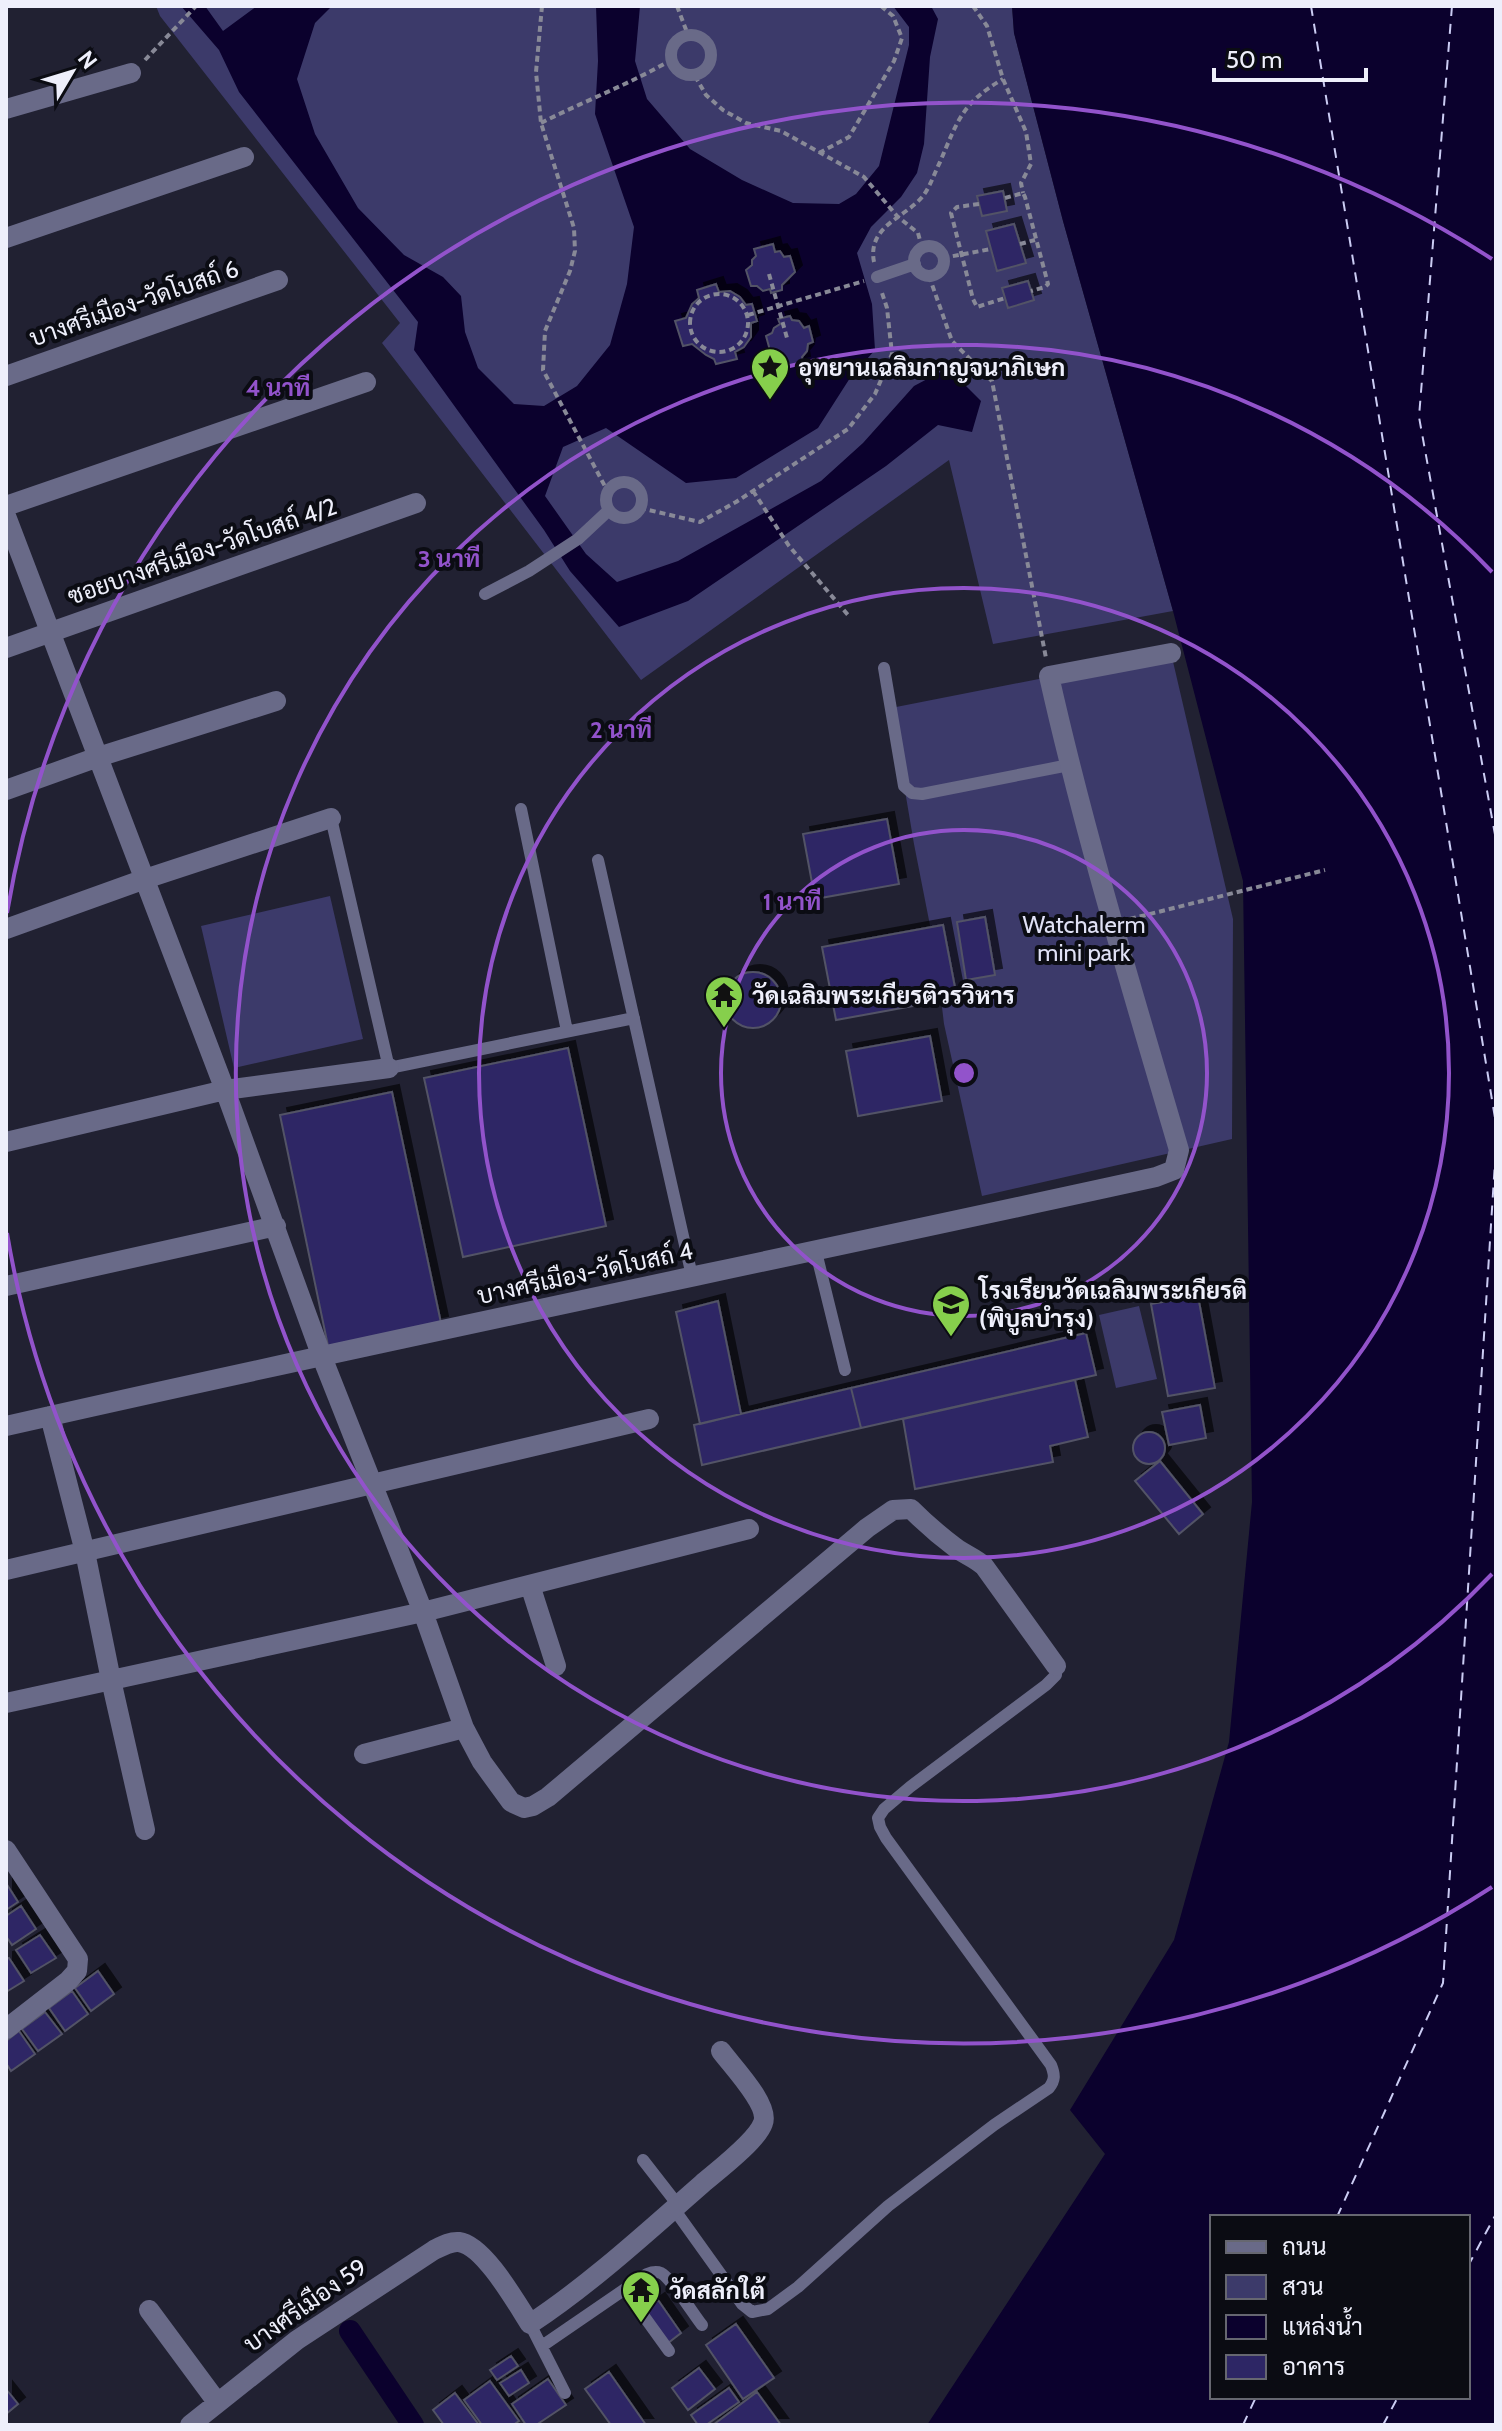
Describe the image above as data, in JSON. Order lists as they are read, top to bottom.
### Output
{
  "streets": {
    "street": [
      "บางศรีเมือง-วัดโบสถ์ 6",
      "ซอยบางศรีเมือง-วัดโบสถ์ 4/2",
      "บางศรีเมือง-วัดโบสถ์ 4",
      "บางศรีเมือง 59"
    ]
  },
  "parks": ["Watchalerm mini park"],
  "places": {
    "place": ["อุทยานเฉลิมกาญจนาภิเษก"],
    "temple": ["วัดเฉลิมพระเกียรติวรวิหาร", "วัดสลักใต้"],
    "school or university": ["โรงเรียนวัดเฉลิมพระเกียรติ (พิบูลบำรุง)"]
  },
  "legend": [
    "ถนน",
    "สวน",
    "แหล่งน้ำ",
    "อาคาร"
  ],
  "scale_bar": "50 m",
  "north": "top right",
  "rings": [
    "4 นาที",
    "3 นาที",
    "2 นาที",
    "1 นาที"
  ]
}
